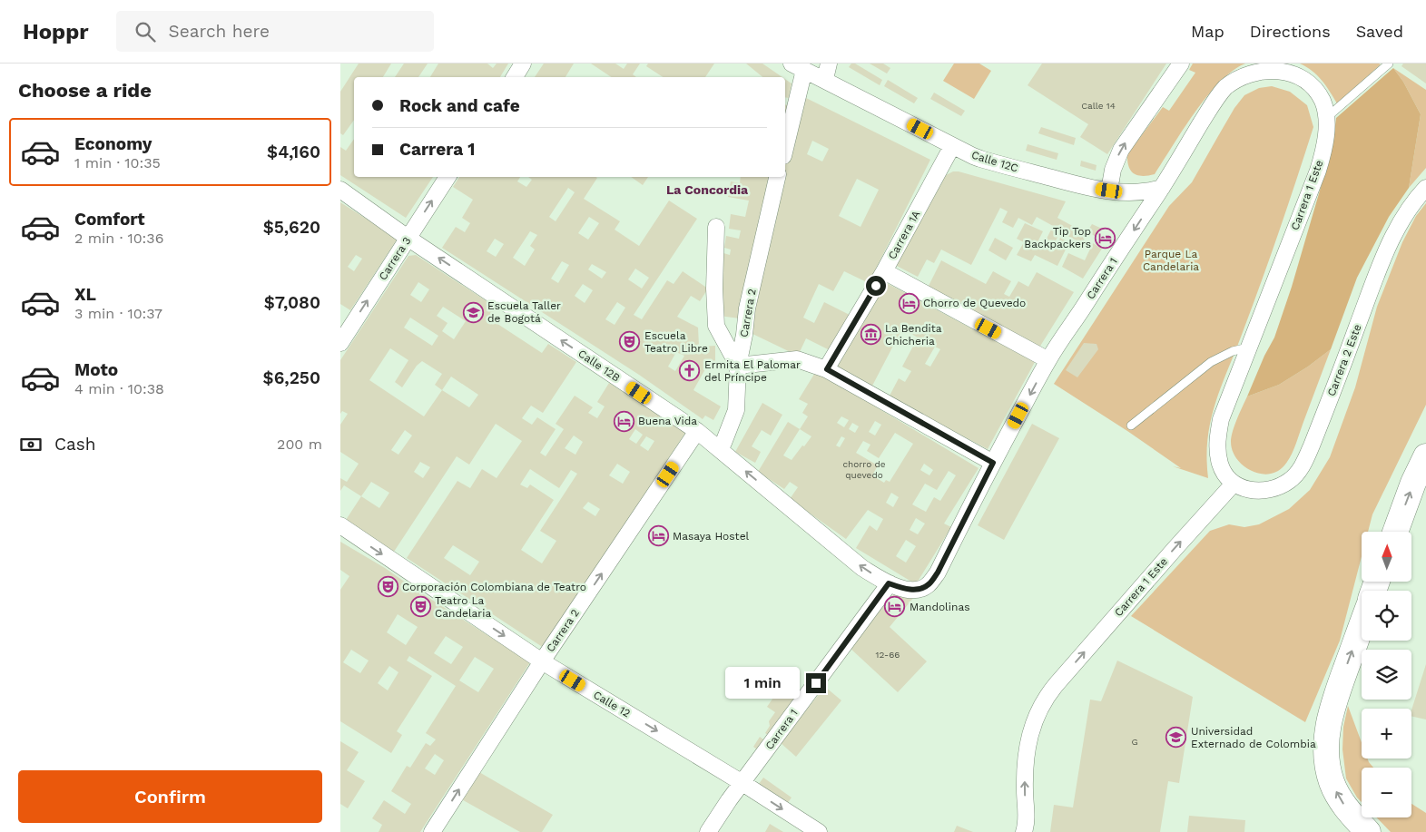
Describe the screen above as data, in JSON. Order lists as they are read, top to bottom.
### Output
{
  "streets": {
    "street": [
      "Calle 12C",
      "Carrera 1 Este",
      "Carrera 1A",
      "Carrera 3",
      "Carrera 1",
      "Carrera 2",
      "Carrera 2 Este",
      "Calle 12B",
      "Calle 12"
    ]
  },
  "crossings": [
    ["Calle 12C", "Carrera 1A"],
    ["Calle 12C", "Carrera 1"],
    ["Carrera 1 Este", "Carrera 1"],
    ["Carrera 1 Este", "Carrera 2 Este"],
    ["Carrera 3", "Calle 12B"],
    ["Carrera 1", "Calle 12B"],
    ["Carrera 1", "Calle 12"],
    ["Carrera 2", "Calle 12B"],
    ["Carrera 2", "Calle 12"]
  ],
  "one_way": [
    "Carrera 1 Este",
    "Carrera 3",
    "Carrera 2",
    "Calle 12B",
    "Calle 12"
  ],
  "districts": ["La Concordia"],
  "parks": ["Parque La Candelaria"],
  "places": {
    "hotel": [
      "Tip Top Backpackers",
      "Chorro de Quevedo",
      "Buena Vida",
      "Masaya Hostel",
      "Mandolinas"
    ],
    "school or university": ["Escuela Taller de Bogotá", "Universidad Externado de Colombia"],
    "museum": ["La Bendita Chicheria"],
    "theatre": ["Escuela Teatro Libre", "Corporación Colombiana de Teatro", "Teatro La Candelaria"],
    "church": ["Ermita El Palomar del Príncipe"]
  },
  "house_numbers": [
    "Calle 14",
    "chorro de quevedo",
    "12-66",
    "G"
  ],
  "north": "top",
  "page": {
    "header": "Hoppr",
    "search": "Search here",
    "nav": ["Map", "Directions", "Saved"],
    "heading": "Choose a ride",
    "banner": ["Rock and cafe", "Carrera 1"],
    "list": [
      {
        "name": "Economy",
        "note": "1 min · 10:35",
        "value": "$4,160"
      },
      {
        "name": "Comfort",
        "note": "2 min · 10:36",
        "value": "$5,620"
      },
      {
        "name": "XL",
        "note": "3 min · 10:37",
        "value": "$7,080"
      },
      {
        "name": "Moto",
        "note": "4 min · 10:38",
        "value": "$6,250"
      }
    ],
    "pay": ["Cash", "200 m"],
    "map_buttons": ["+", "−"],
    "bubble": "1 min",
    "buttons": "Confirm"
  }
}
